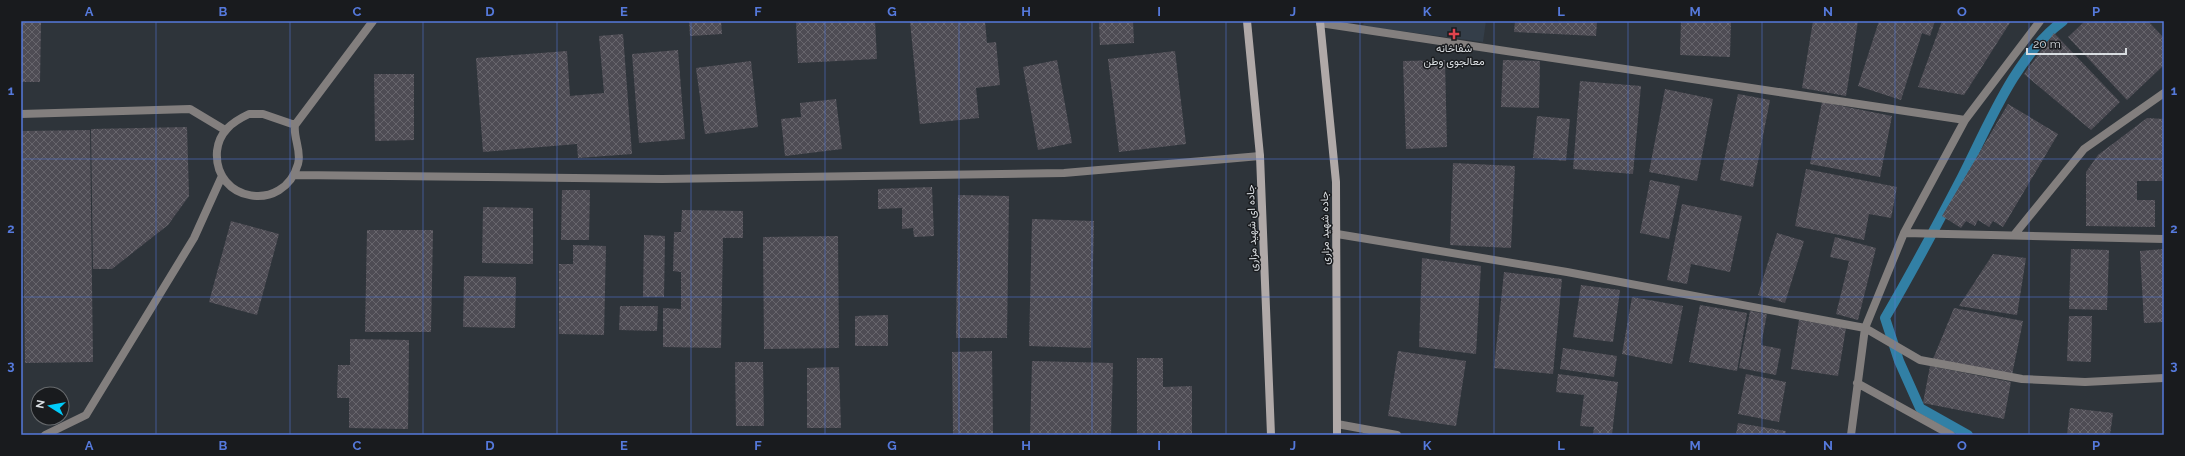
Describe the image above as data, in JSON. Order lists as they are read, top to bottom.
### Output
{
  "streets": {
    "main road": ["جاده ای شهید مزاری", "جاده شهید مزاری"]
  },
  "places": {
    "health": ["شفاخانه معالجوی وطن"]
  },
  "scale_bar": "20 m",
  "north": "left",
  "grid": {
    "columns": [
      "A",
      "B",
      "C",
      "D",
      "E",
      "F",
      "G",
      "H",
      "I",
      "J",
      "K",
      "L",
      "M",
      "N",
      "O",
      "P"
    ],
    "rows": ["1", "2", "3"]
  }
}
